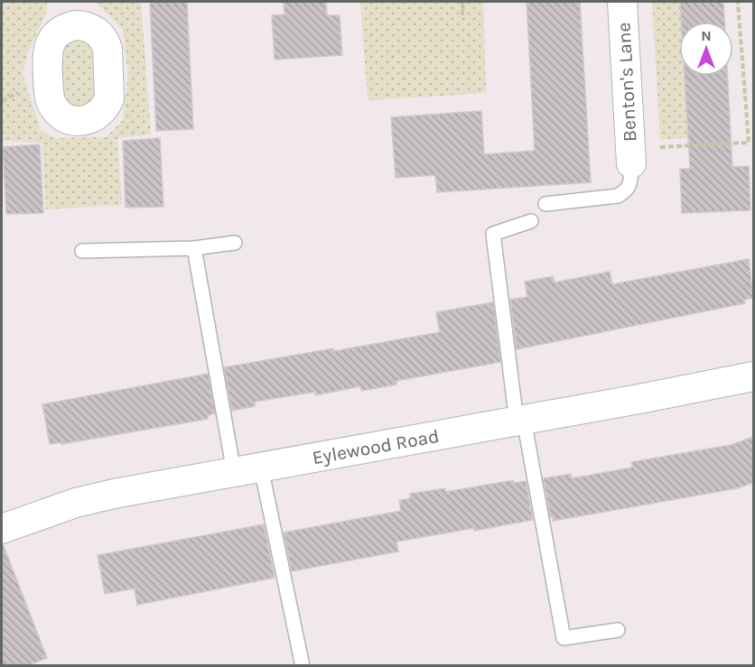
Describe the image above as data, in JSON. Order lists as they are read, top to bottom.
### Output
{
  "streets": {
    "street": ["Benton's Lane", "Eylewood Road"]
  },
  "north": "top"
}
